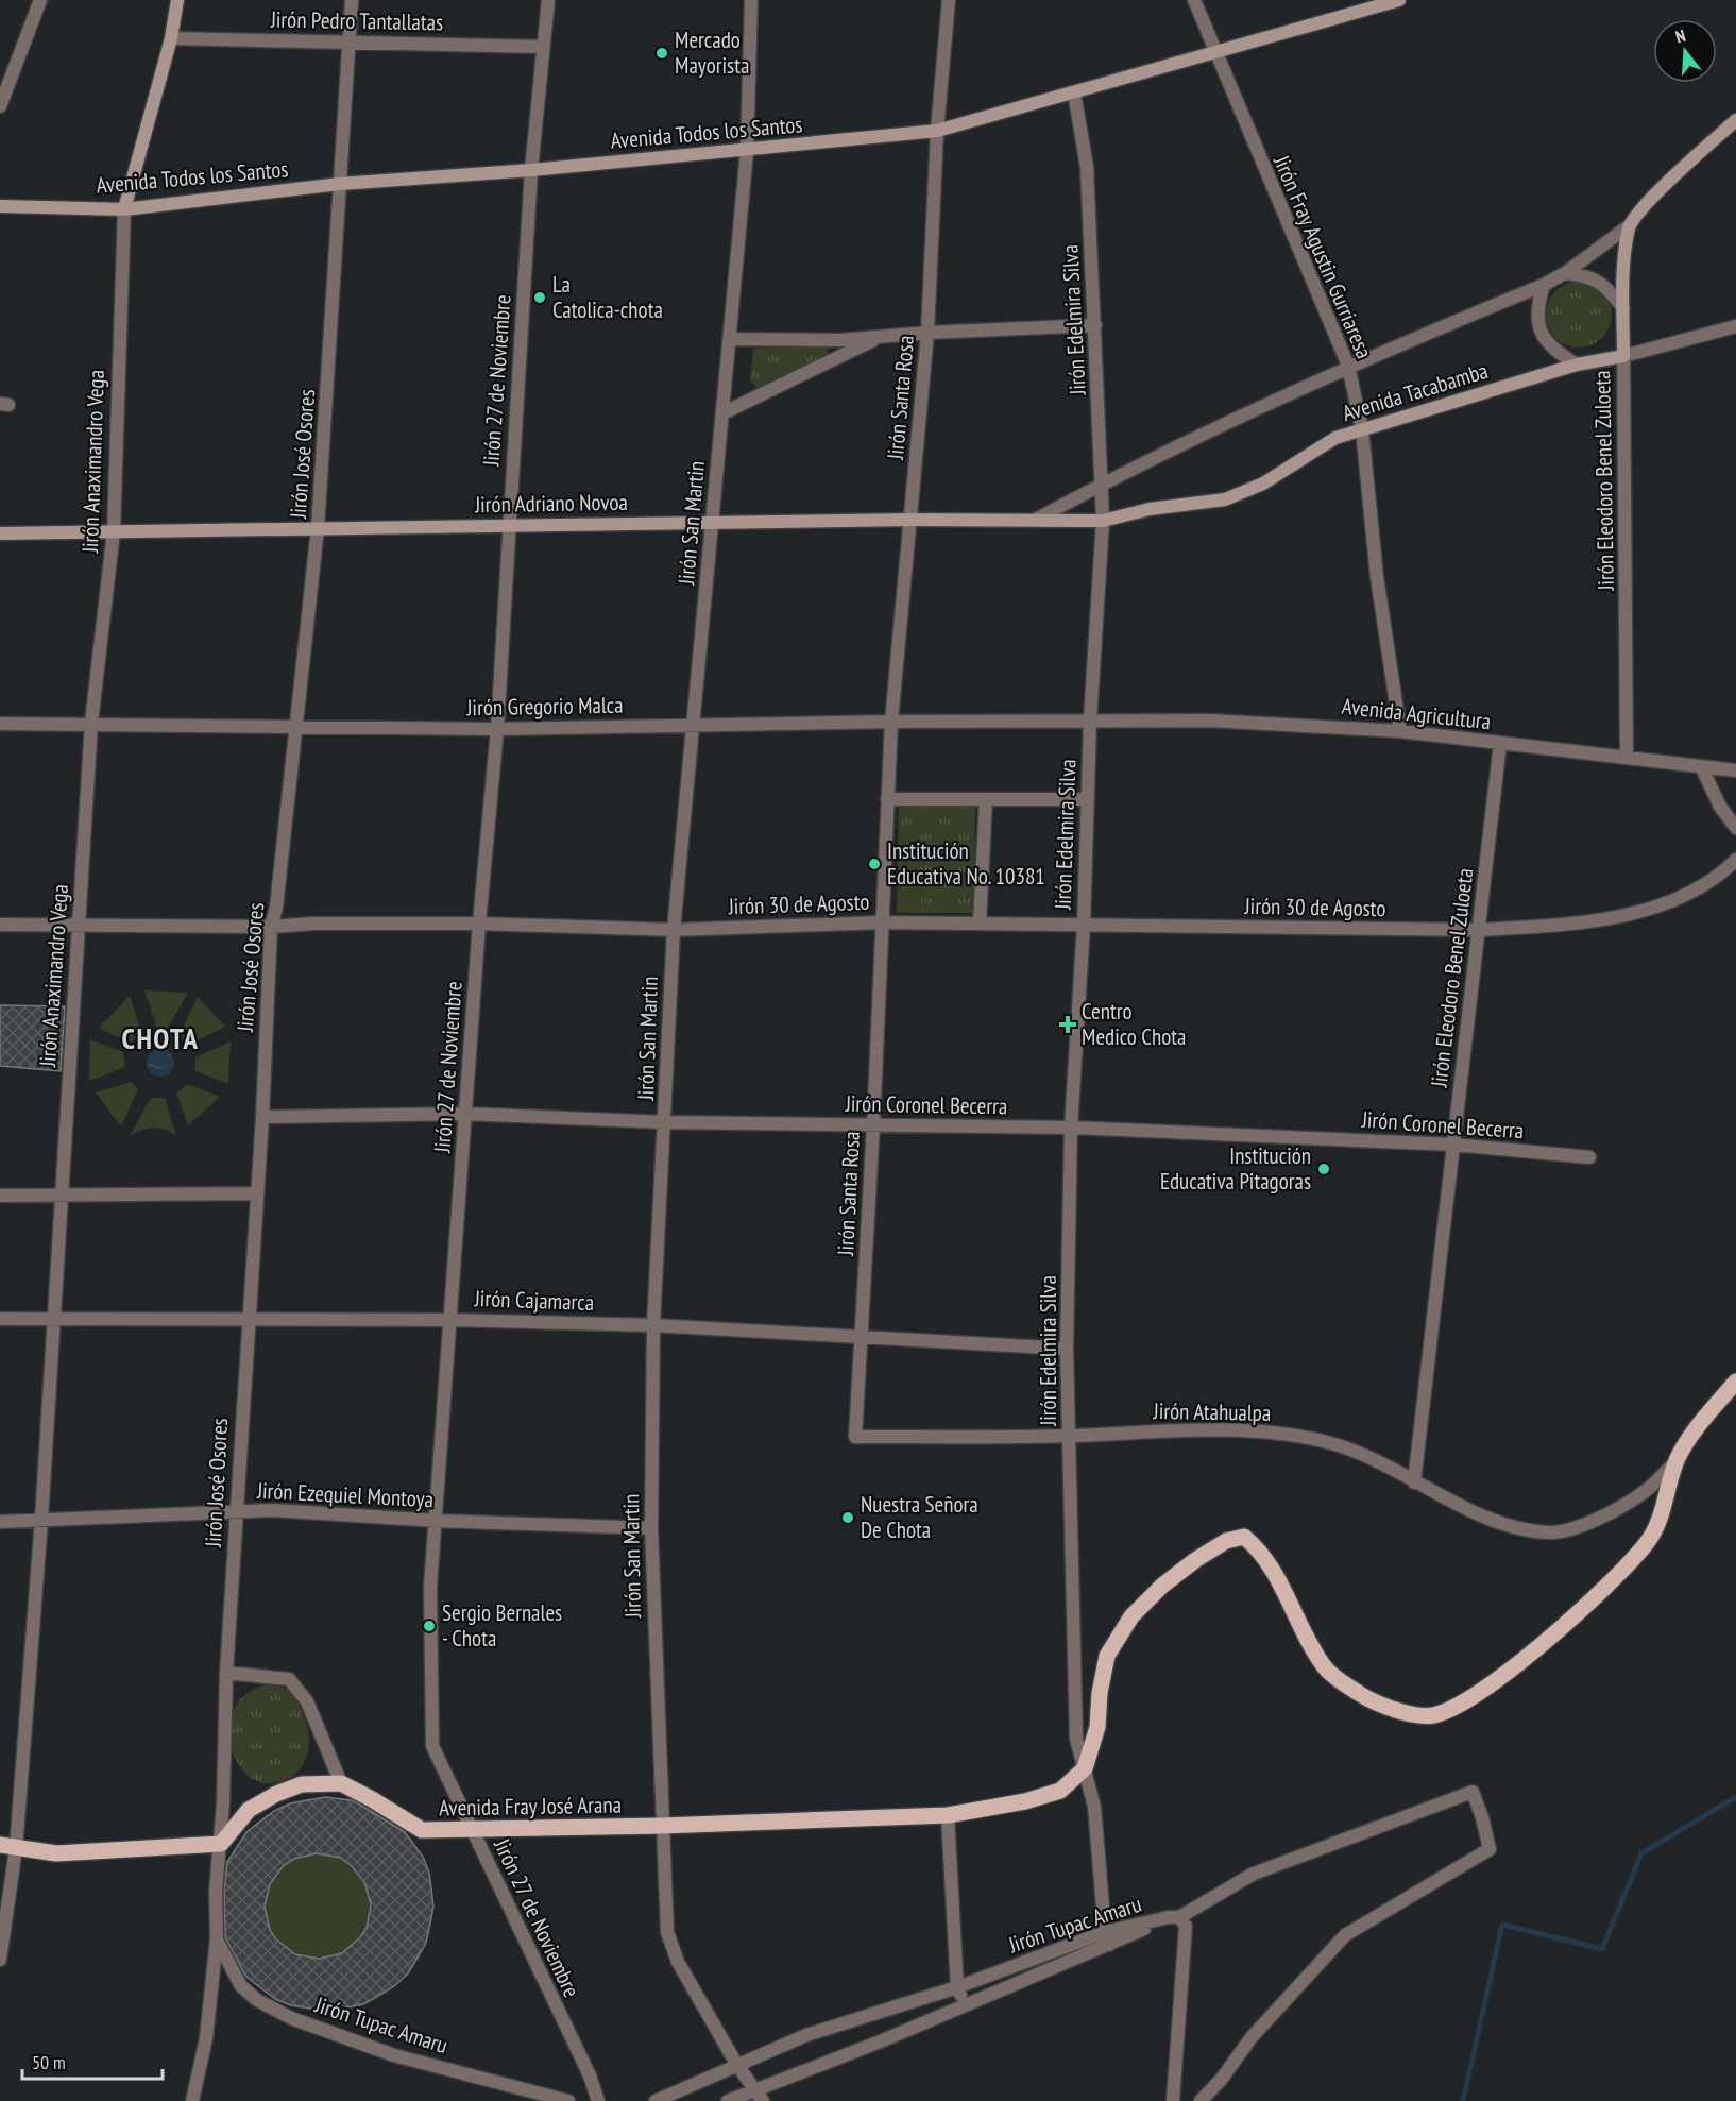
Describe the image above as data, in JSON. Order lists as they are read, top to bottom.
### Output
{
  "streets": {
    "main road": ["Avenida Fray José Arana"],
    "street": [
      "Jirón Pedro Tantallatas",
      "Avenida Todos los Santos",
      "Jirón Fray Agustin Gurriaresa",
      "Jirón Edelmira Silva",
      "Jirón 27 de Noviembre",
      "Avenida Tacabamba",
      "Jirón Santa Rosa",
      "Jirón José Osores",
      "Jirón Anaximandro Vega",
      "Jirón Eleodoro Benel Zuloeta",
      "Jirón Adriano Novoa",
      "Jirón San Martin",
      "Jirón Gregorio Malca",
      "Avenida Agricultura",
      "Jirón 30 de Agosto",
      "Jirón Coronel Becerra",
      "Jirón Cajamarca",
      "Jirón Atahualpa",
      "Jirón Ezequiel Montoya",
      "Jirón Tupac Amaru"
    ]
  },
  "crossings": [
    ["Jirón Pedro Tantallatas", "Jirón 27 de Noviembre"],
    ["Jirón Pedro Tantallatas", "Jirón José Osores"],
    ["Jirón Pedro Tantallatas", "Jirón Anaximandro Vega"],
    ["Avenida Todos los Santos", "Jirón Fray Agustin Gurriaresa"],
    ["Avenida Todos los Santos", "Jirón Edelmira Silva"],
    ["Avenida Todos los Santos", "Jirón 27 de Noviembre"],
    ["Avenida Todos los Santos", "Jirón Santa Rosa"],
    ["Avenida Todos los Santos", "Jirón José Osores"],
    ["Avenida Todos los Santos", "Jirón Anaximandro Vega"],
    ["Avenida Todos los Santos", "Jirón San Martin"],
    ["Jirón Fray Agustin Gurriaresa", "Avenida Tacabamba"],
    ["Jirón Fray Agustin Gurriaresa", "Avenida Agricultura"],
    ["Jirón Edelmira Silva", "Avenida Tacabamba"],
    ["Jirón Edelmira Silva", "Jirón Adriano Novoa"],
    ["Jirón Edelmira Silva", "Jirón Gregorio Malca"],
    ["Jirón Edelmira Silva", "Avenida Agricultura"],
    ["Jirón Edelmira Silva", "Jirón 30 de Agosto"],
    ["Jirón Edelmira Silva", "Jirón Coronel Becerra"],
    ["Jirón Edelmira Silva", "Jirón Cajamarca"],
    ["Jirón Edelmira Silva", "Jirón Atahualpa"],
    ["Jirón Edelmira Silva", "Avenida Fray José Arana"],
    ["Jirón Edelmira Silva", "Jirón Tupac Amaru"],
    ["Jirón 27 de Noviembre", "Jirón Adriano Novoa"],
    ["Jirón 27 de Noviembre", "Jirón Gregorio Malca"],
    ["Jirón 27 de Noviembre", "Jirón 30 de Agosto"],
    ["Jirón 27 de Noviembre", "Jirón Coronel Becerra"],
    ["Jirón 27 de Noviembre", "Jirón Cajamarca"],
    ["Jirón 27 de Noviembre", "Jirón Ezequiel Montoya"],
    ["Jirón 27 de Noviembre", "Avenida Fray José Arana"],
    ["Avenida Tacabamba", "Jirón Eleodoro Benel Zuloeta"],
    ["Avenida Tacabamba", "Jirón Adriano Novoa"],
    ["Jirón Santa Rosa", "Jirón Adriano Novoa"],
    ["Jirón Santa Rosa", "Jirón Gregorio Malca"],
    ["Jirón Santa Rosa", "Jirón 30 de Agosto"],
    ["Jirón Santa Rosa", "Jirón Coronel Becerra"],
    ["Jirón Santa Rosa", "Jirón Cajamarca"],
    ["Jirón Santa Rosa", "Jirón Atahualpa"],
    ["Jirón José Osores", "Jirón Adriano Novoa"],
    ["Jirón José Osores", "Jirón Gregorio Malca"],
    ["Jirón José Osores", "Jirón 30 de Agosto"],
    ["Jirón José Osores", "Jirón Coronel Becerra"],
    ["Jirón José Osores", "Jirón Cajamarca"],
    ["Jirón José Osores", "Jirón Ezequiel Montoya"],
    ["Jirón José Osores", "Avenida Fray José Arana"],
    ["Jirón José Osores", "Jirón Tupac Amaru"],
    ["Jirón Anaximandro Vega", "Jirón Adriano Novoa"],
    ["Jirón Anaximandro Vega", "Jirón Gregorio Malca"],
    ["Jirón Anaximandro Vega", "Jirón 30 de Agosto"],
    ["Jirón Anaximandro Vega", "Jirón Cajamarca"],
    ["Jirón Anaximandro Vega", "Jirón Ezequiel Montoya"],
    ["Jirón Eleodoro Benel Zuloeta", "Avenida Agricultura"],
    ["Jirón Eleodoro Benel Zuloeta", "Jirón 30 de Agosto"],
    ["Jirón Eleodoro Benel Zuloeta", "Jirón Coronel Becerra"],
    ["Jirón Eleodoro Benel Zuloeta", "Jirón Atahualpa"],
    ["Jirón Adriano Novoa", "Jirón San Martin"],
    ["Jirón San Martin", "Jirón Gregorio Malca"],
    ["Jirón San Martin", "Jirón 30 de Agosto"],
    ["Jirón San Martin", "Jirón Coronel Becerra"],
    ["Jirón San Martin", "Jirón Cajamarca"],
    ["Jirón San Martin", "Jirón Ezequiel Montoya"],
    ["Jirón San Martin", "Avenida Fray José Arana"],
    ["Jirón San Martin", "Jirón Tupac Amaru"],
    ["Jirón Gregorio Malca", "Avenida Agricultura"]
  ],
  "districts": ["CHOTA"],
  "places": {
    "other": [
      "Mercado Mayorista",
      "La Catolica-chota",
      "Institución Educativa No. 10381",
      "Institución Educativa Pitagoras",
      "Nuestra Señora De Chota",
      "Sergio Bernales - Chota"
    ],
    "health": ["Centro Medico Chota"]
  },
  "scale_bar": "50 m",
  "north": "top"
}
